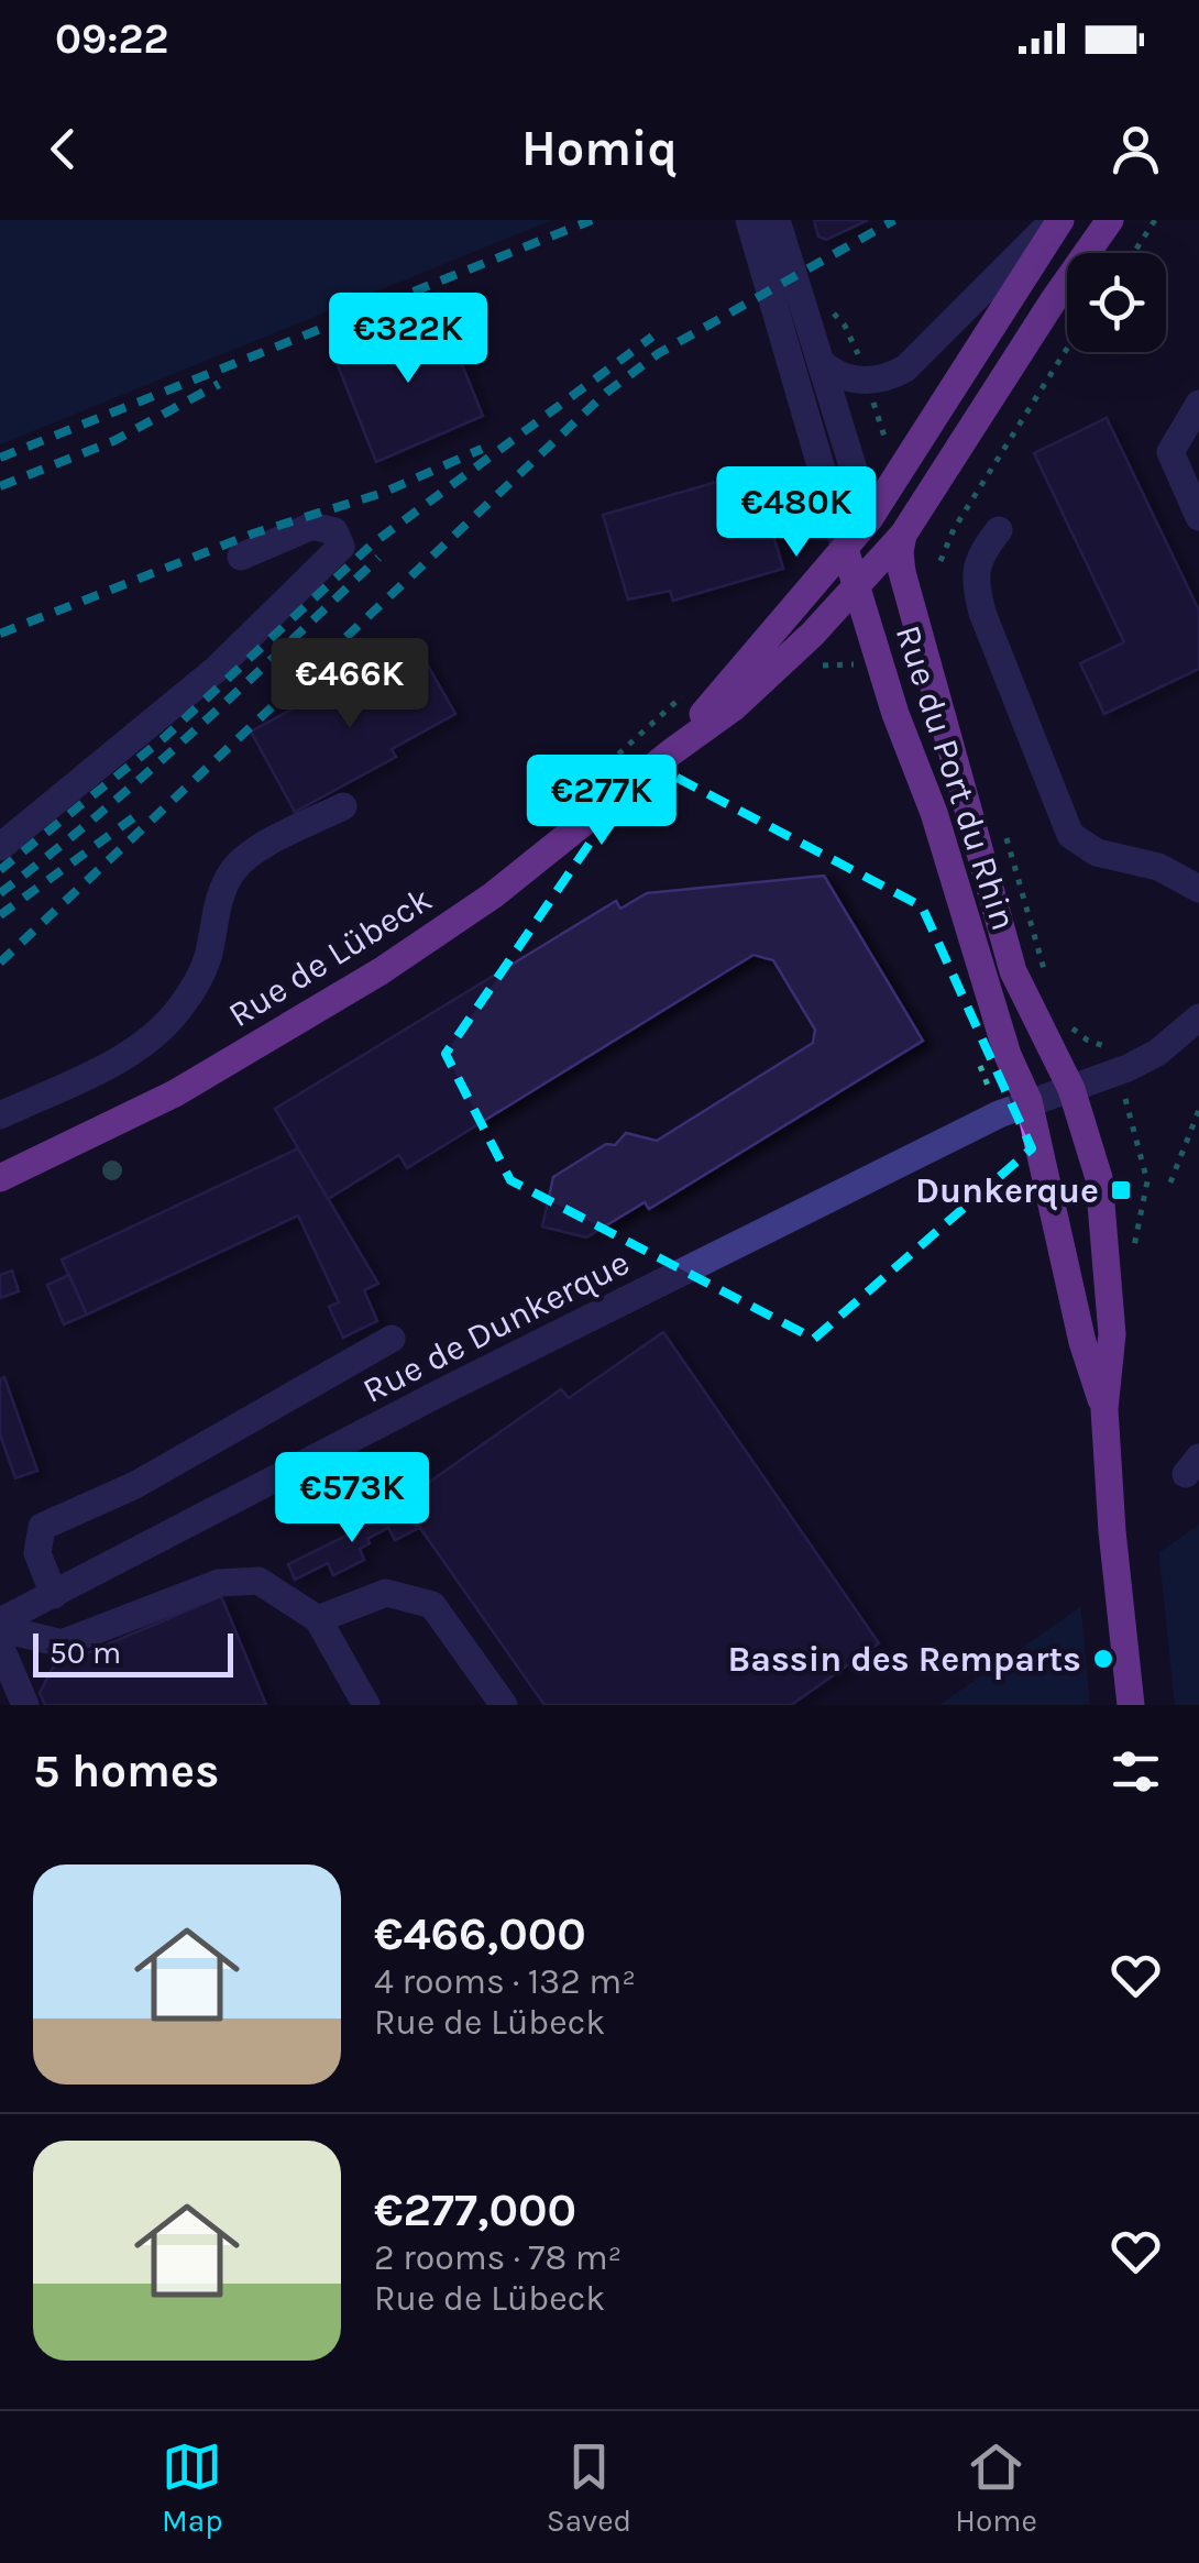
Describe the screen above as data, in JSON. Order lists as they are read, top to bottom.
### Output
{
  "streets": {
    "main road": ["Rue du Port du Rhin", "Rue de Lübeck"],
    "street": ["Rue de Dunkerque"]
  },
  "crossings": [
    ["Rue du Port du Rhin", "Rue de Lübeck"],
    ["Rue du Port du Rhin", "Rue de Dunkerque"]
  ],
  "places": {
    "transit": ["Dunkerque"],
    "other": ["Bassin des Remparts"]
  },
  "scale_bar": "50 m",
  "page": {
    "status": "09:22",
    "header": "Homiq",
    "price": [
      "€322K",
      "€480K",
      "€466K",
      "€277K",
      "€573K"
    ],
    "scale": "50 m",
    "heading": "5 homes",
    "list": [
      {
        "name": "€466,000",
        "note": "4 rooms · 132 m² · Rue de Lübeck"
      },
      {
        "name": "€277,000",
        "note": "2 rooms · 78 m² · Rue de Lübeck"
      }
    ],
    "tabs": ["Map", "Saved", "Home"]
  }
}
